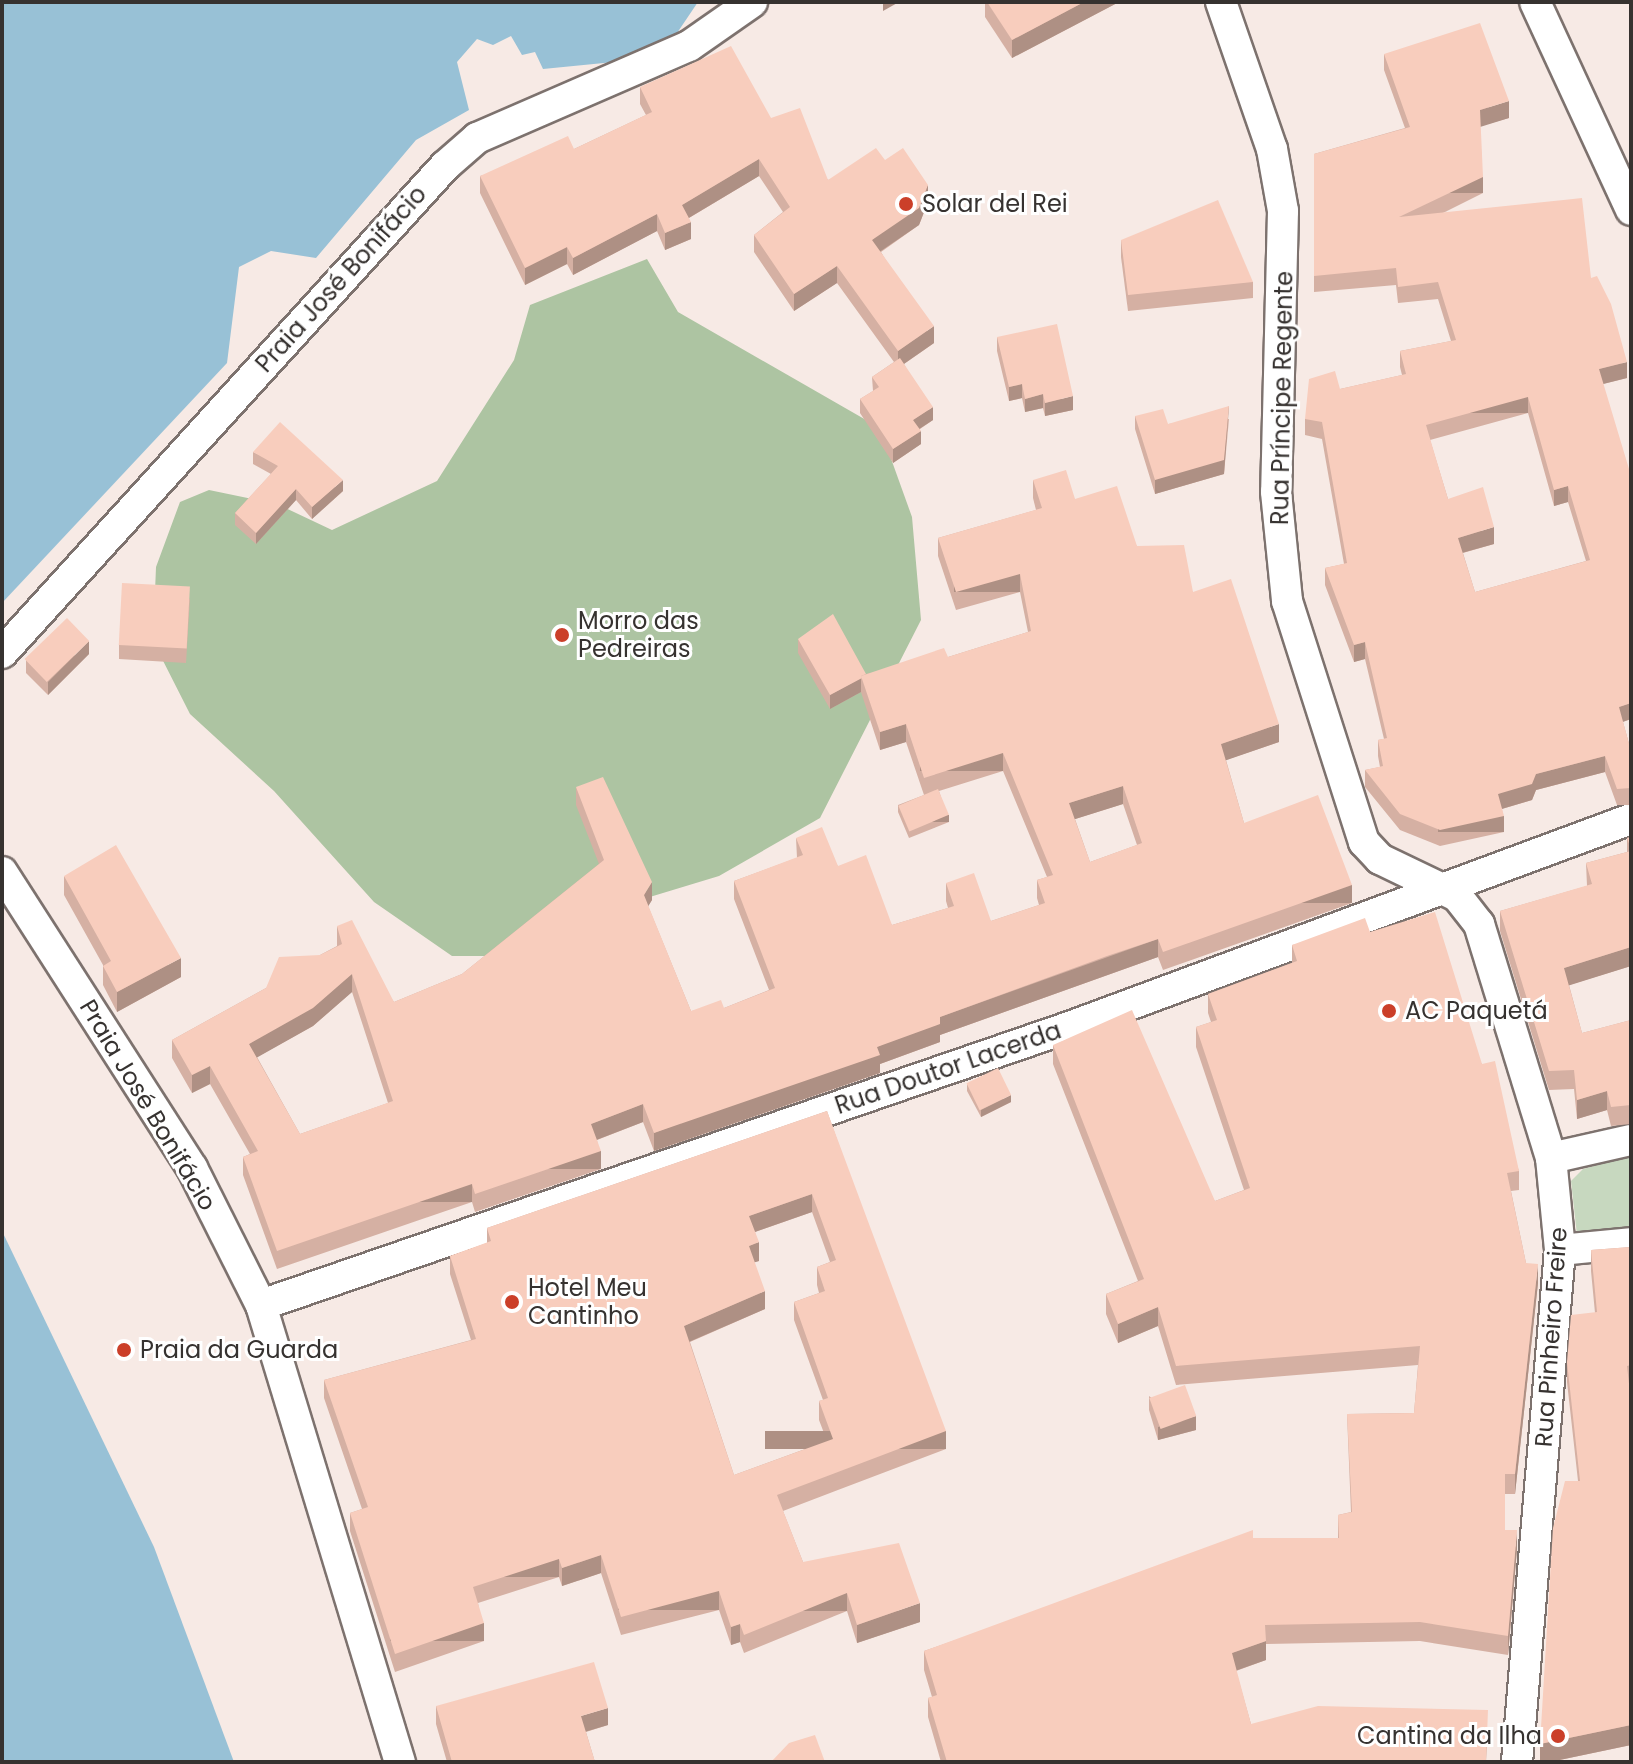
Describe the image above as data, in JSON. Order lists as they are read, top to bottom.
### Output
{
  "streets": {
    "street": [
      "Praia José Bonifácio",
      "Rua Príncipe Regente",
      "Rua Doutor Lacerda",
      "Rua Pinheiro Freire"
    ]
  },
  "crossings": [
    ["Praia José Bonifácio", "Rua Doutor Lacerda"],
    ["Rua Príncipe Regente", "Rua Doutor Lacerda"],
    ["Rua Príncipe Regente", "Rua Pinheiro Freire"],
    ["Rua Doutor Lacerda", "Rua Pinheiro Freire"]
  ],
  "places": [
    "Solar del Rei",
    "Morro das Pedreiras",
    "AC Paquetá",
    "Hotel Meu Cantinho",
    "Praia da Guarda",
    "Cantina da Ilha"
  ]
}
